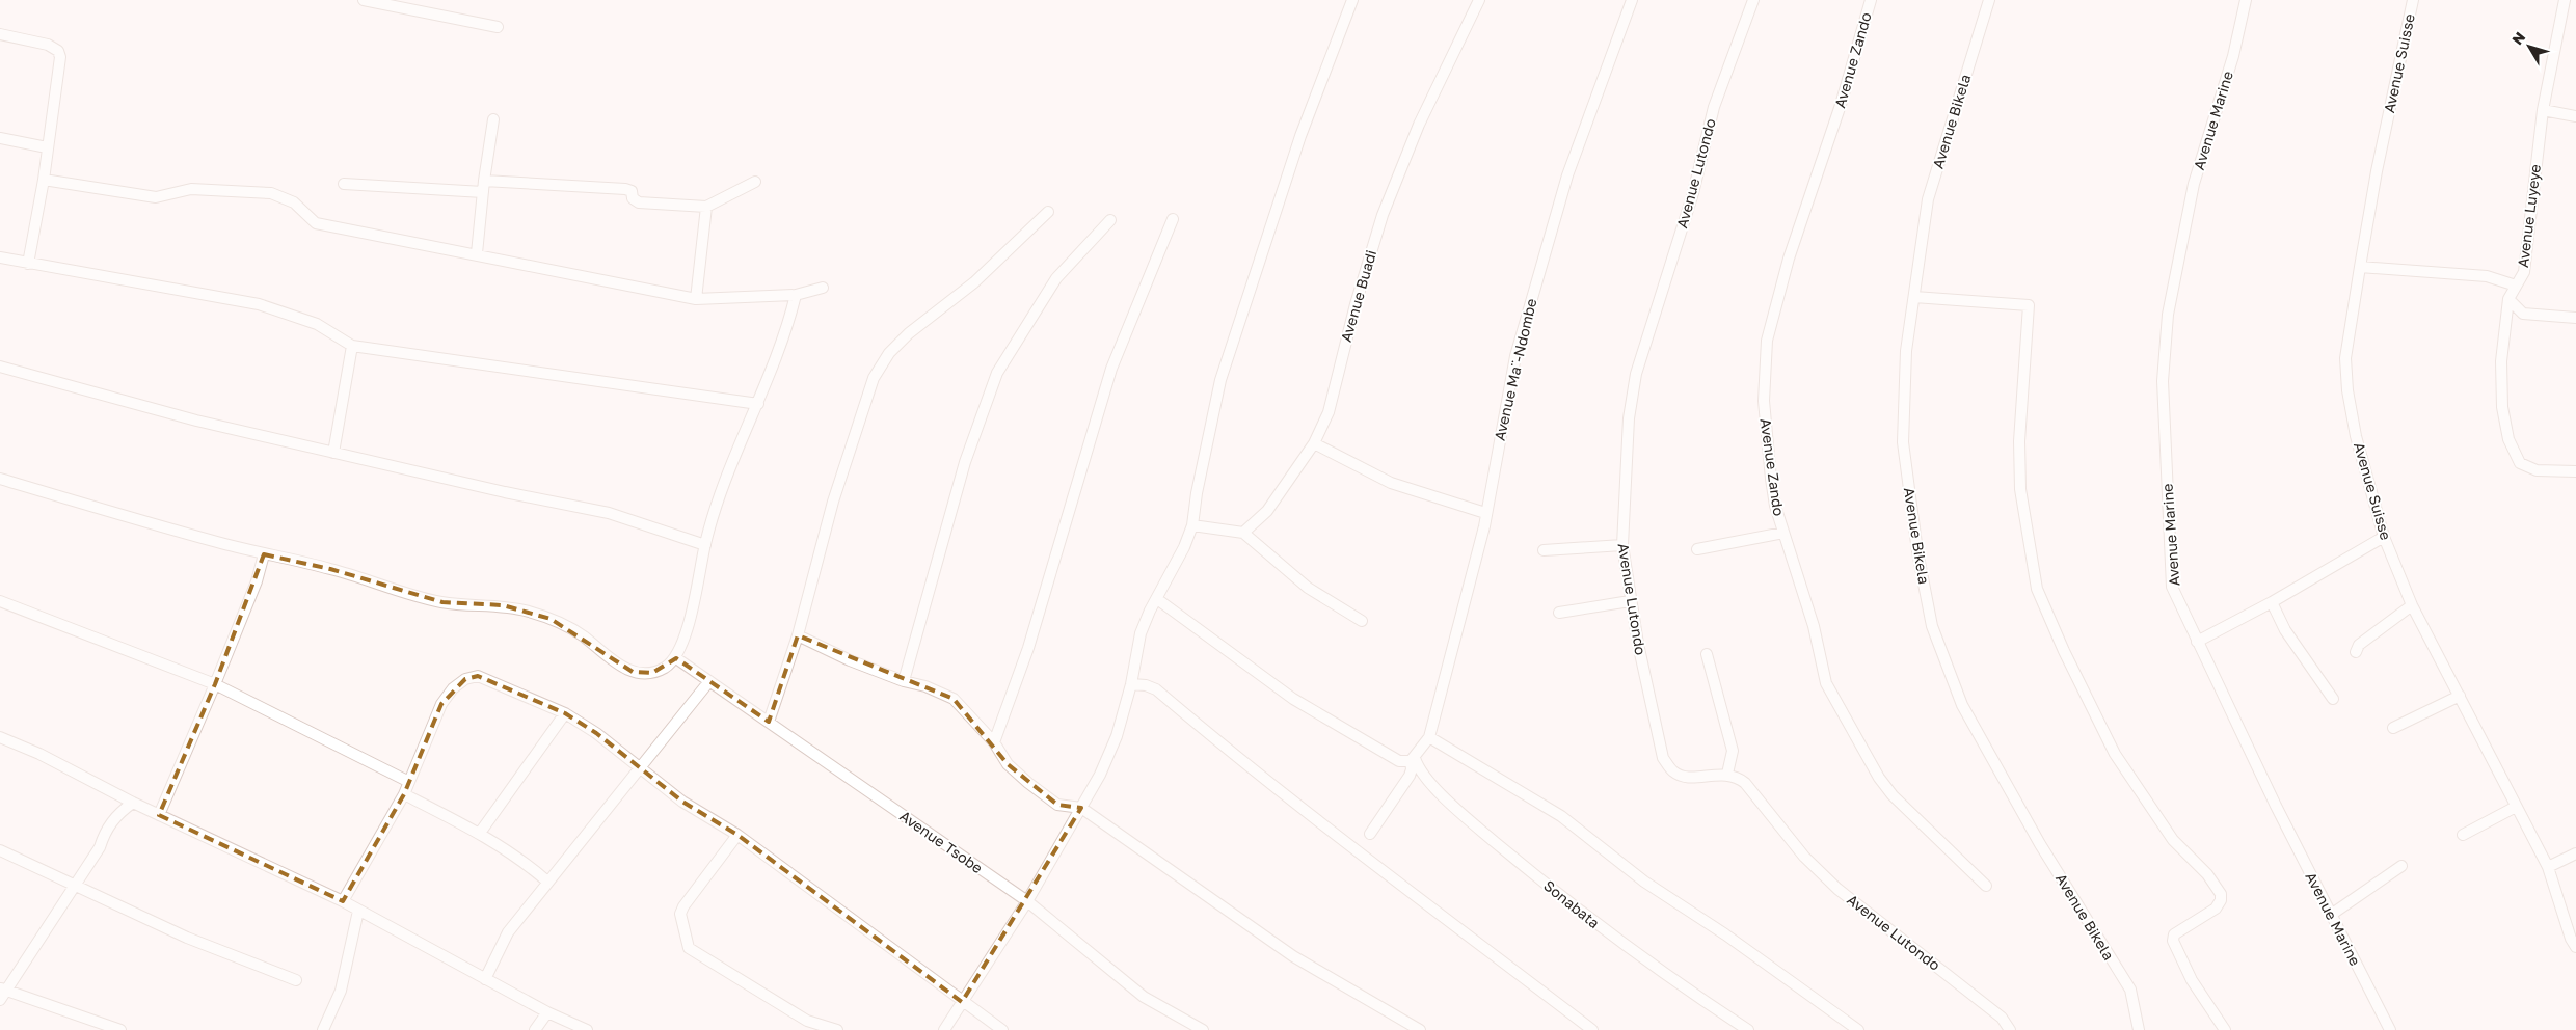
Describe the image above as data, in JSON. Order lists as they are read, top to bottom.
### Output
{
  "streets": {
    "street": [
      "Avenue Zando",
      "Avenue Suisse",
      "Avenue Marine",
      "Avenue Bikela",
      "Avenue Lutondo",
      "Avenue Luyeye",
      "Avenue Buadi",
      "Avenue Ma¨-Ndombe",
      "Avenue Tsobe",
      "Sonabata"
    ]
  },
  "north": "top left"
}
